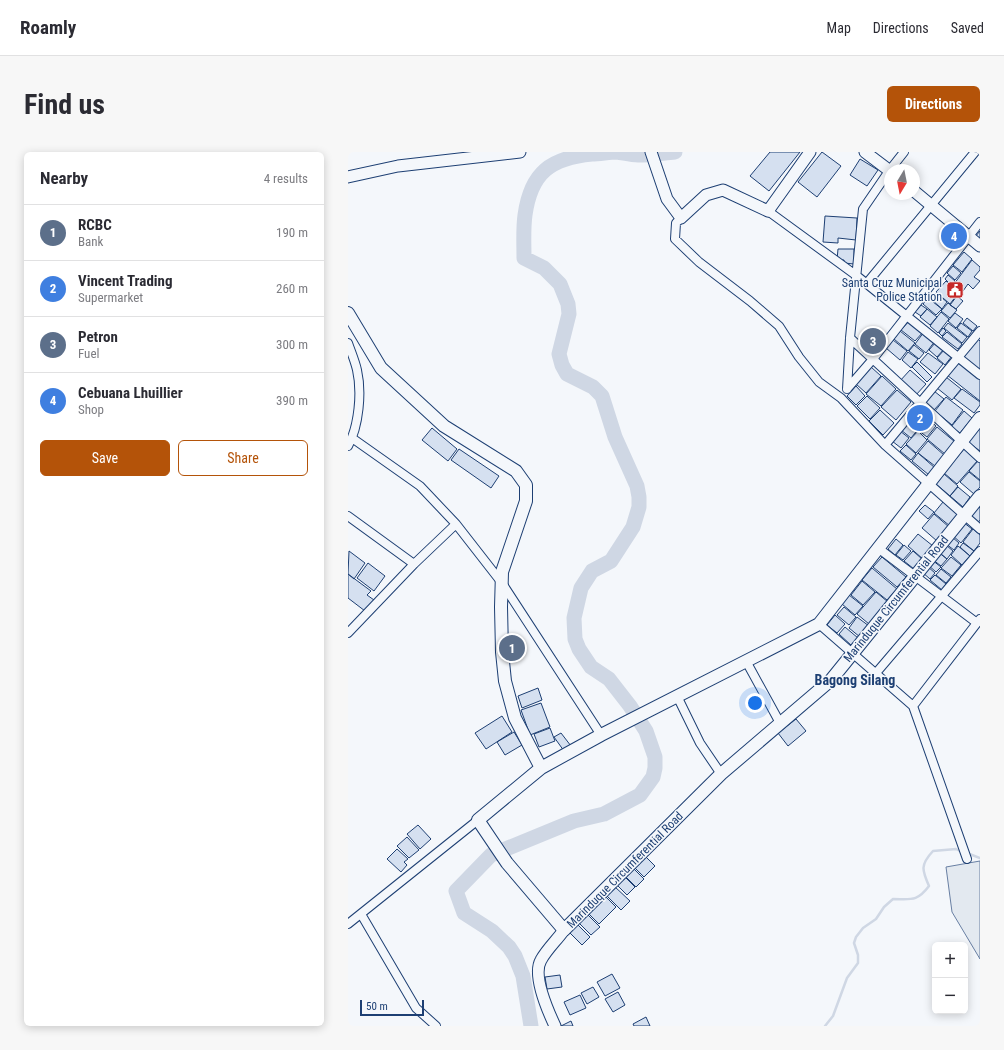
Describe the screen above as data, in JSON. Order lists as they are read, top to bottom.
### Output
{
  "streets": {
    "main road": ["Marinduque Circumferential Road"]
  },
  "districts": ["Bagong Silang"],
  "places": {
    "public building": ["Santa Cruz Municipal Police Station"]
  },
  "scale_bar": "50 m",
  "north": "bottom",
  "page": {
    "header": "Roamly",
    "nav": ["Map", "Directions", "Saved"],
    "buttons": [
      "Directions",
      ["Save", "Share"]
    ],
    "title": "Find us",
    "heading": ["Nearby", "4 results"],
    "list": [
      {
        "mark": "1",
        "name": "RCBC",
        "note": "Bank",
        "value": "190 m"
      },
      {
        "mark": "2",
        "name": "Vincent Trading",
        "note": "Supermarket",
        "value": "260 m"
      },
      {
        "mark": "3",
        "name": "Petron",
        "note": "Fuel",
        "value": "300 m"
      },
      {
        "mark": "4",
        "name": "Cebuana Lhuillier",
        "note": "Shop",
        "value": "390 m"
      }
    ],
    "pins": [
      "4",
      "3",
      "2",
      "1"
    ],
    "map_buttons": ["+", "−"],
    "scale": "50 m"
  }
}
